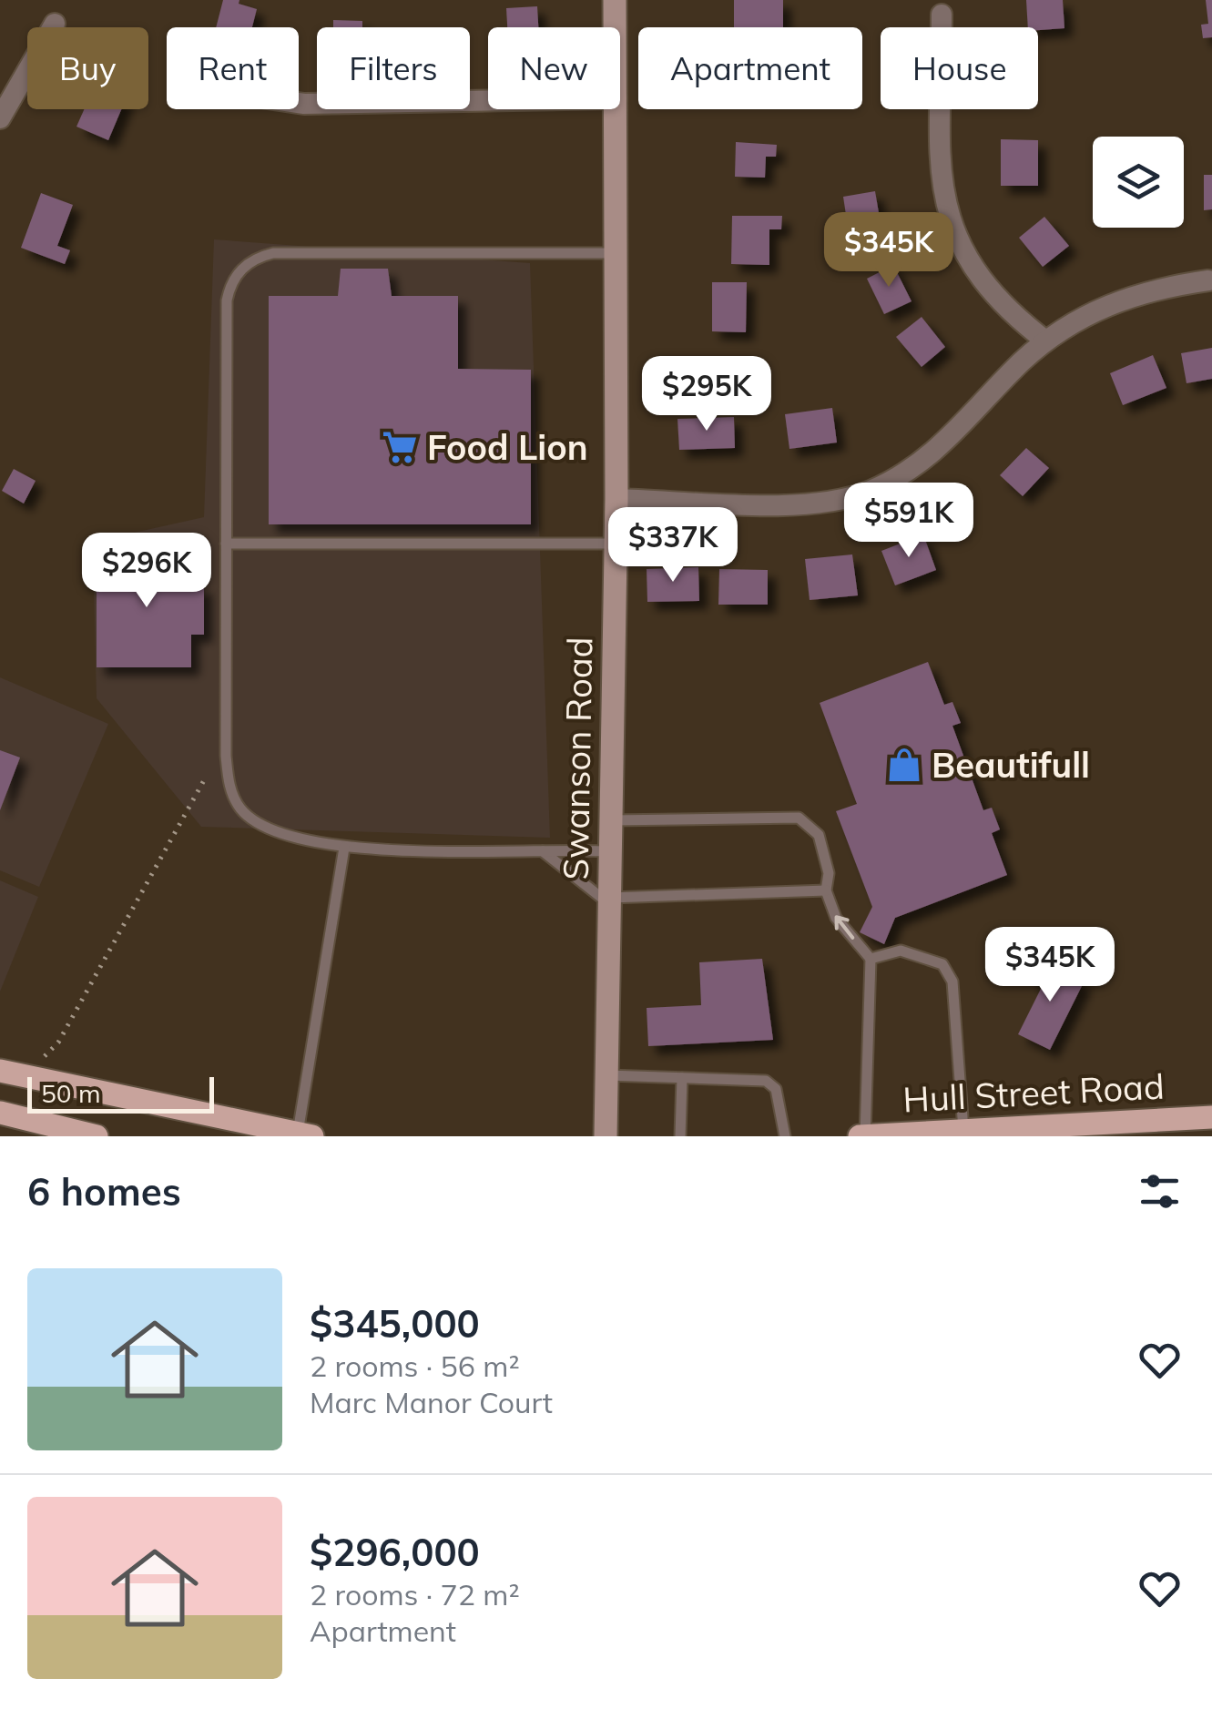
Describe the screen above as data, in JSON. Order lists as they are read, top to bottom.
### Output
{
  "streets": {
    "main road": ["Hull Street Road"],
    "street": ["Swanson Road"]
  },
  "places": {
    "supermarket": ["Food Lion"],
    "shop": ["Beautifull"]
  },
  "scale_bar": "50 m",
  "page": {
    "chip": [
      "Buy",
      "Rent",
      "Filters",
      "New",
      "Apartment",
      "House"
    ],
    "price": [
      "$345K",
      "$295K",
      "$591K",
      "$337K",
      "$296K",
      "$345K"
    ],
    "scale": "50 m",
    "heading": "6 homes",
    "list": [
      {
        "name": "$345,000",
        "note": "2 rooms · 56 m² · Marc Manor Court"
      },
      {
        "name": "$296,000",
        "note": "2 rooms · 72 m² · Apartment"
      }
    ]
  }
}
